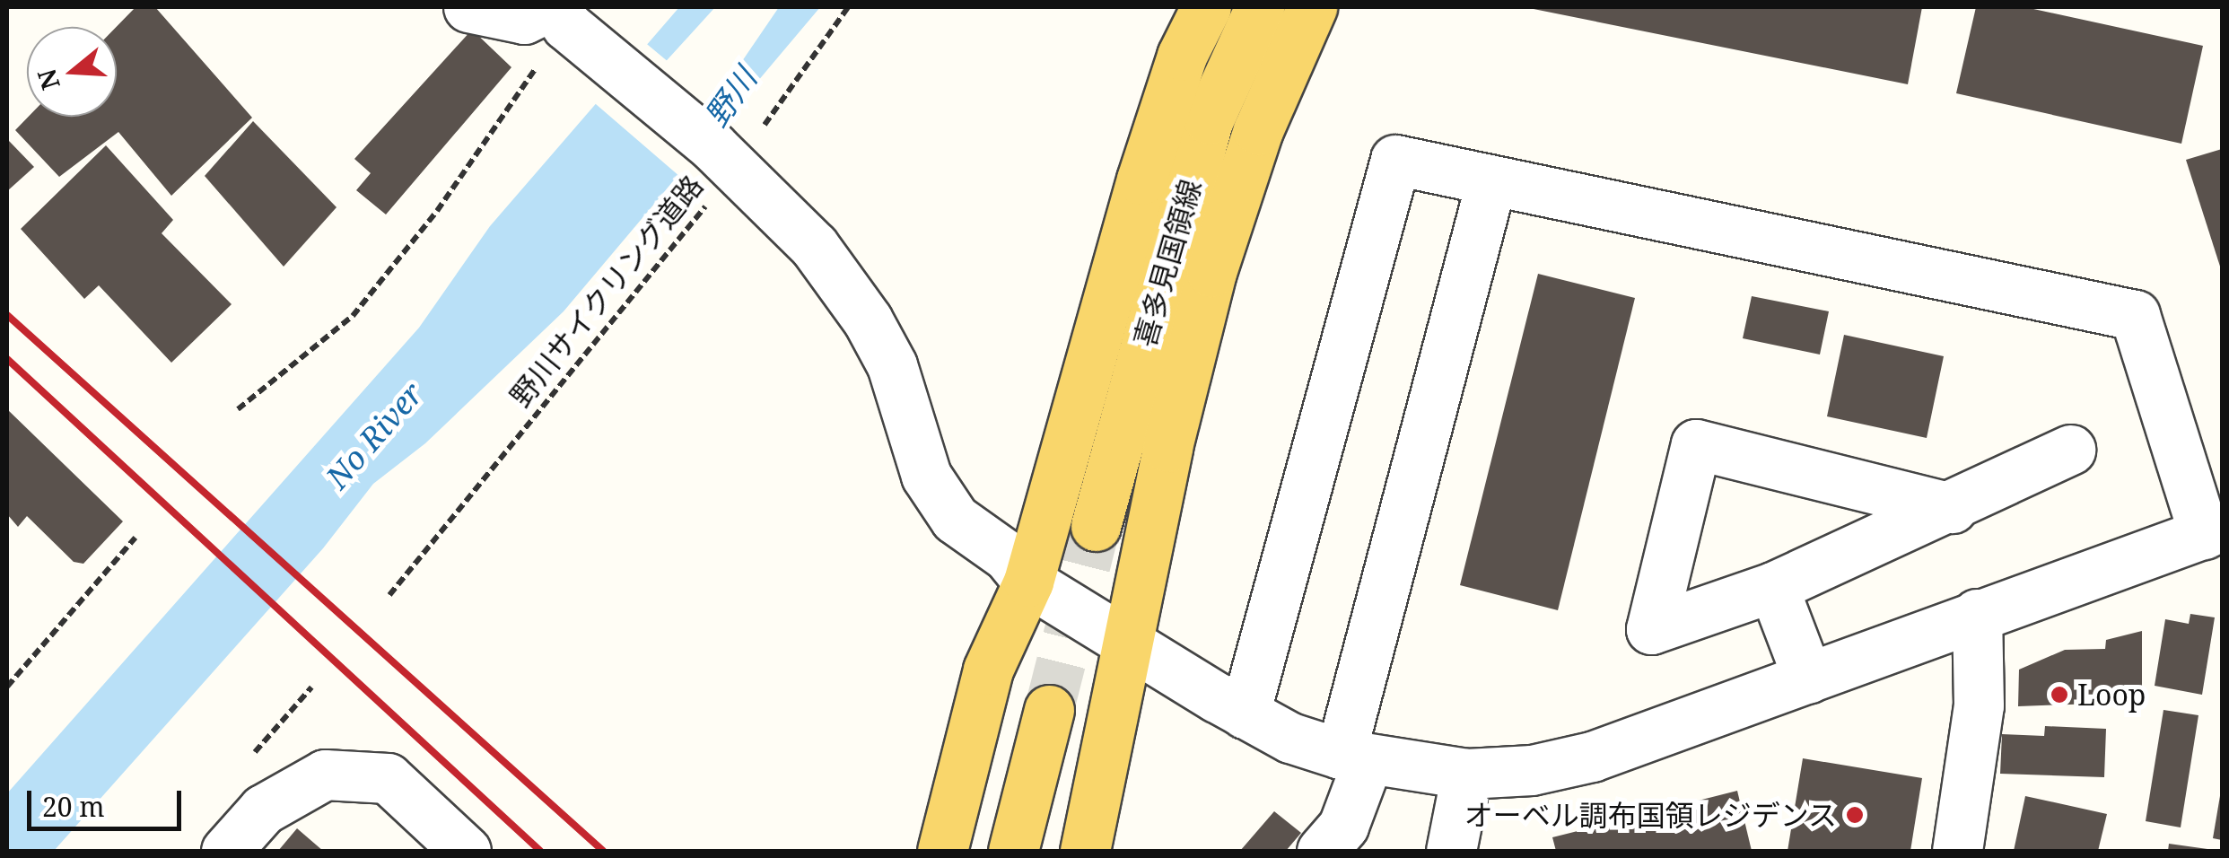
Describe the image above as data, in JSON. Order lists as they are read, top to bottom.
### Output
{
  "streets": {
    "main road": ["喜多見国領線"],
    "path": ["野川サイクリング道路"]
  },
  "water": ["野川", "No River"],
  "places": ["Loop", "オーベル調布国領レジデンス"],
  "scale_bar": "20 m",
  "north": "left"
}
